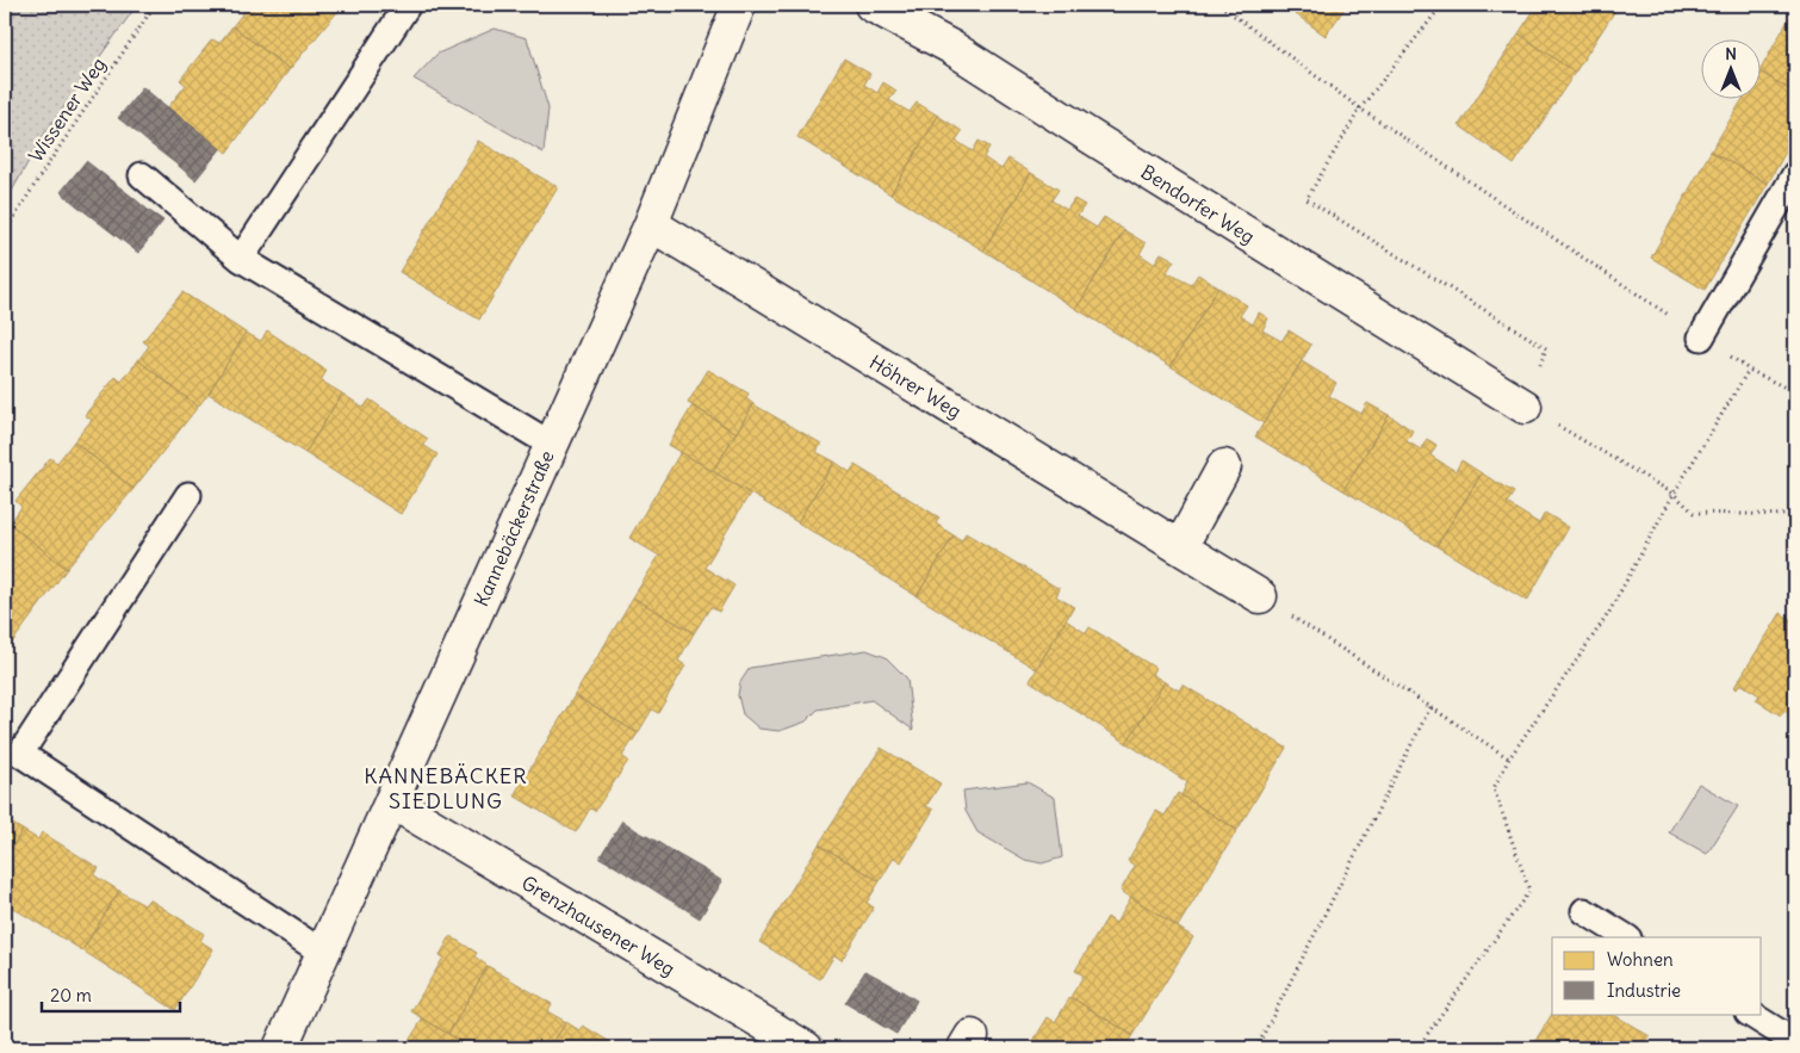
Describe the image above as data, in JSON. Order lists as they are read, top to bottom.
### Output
{
  "streets": {
    "street": [
      "Bendorfer Weg",
      "Höhrer Weg",
      "Kannebäckerstraße",
      "Grenzhausener Weg"
    ],
    "path": ["Wissener Weg"]
  },
  "crossings": [
    ["Höhrer Weg", "Kannebäckerstraße"],
    ["Kannebäckerstraße", "Grenzhausener Weg"]
  ],
  "districts": ["KANNEBÄCKER SIEDLUNG"],
  "legend": ["Wohnen", "Industrie"],
  "scale_bar": "20 m",
  "north": "top"
}
